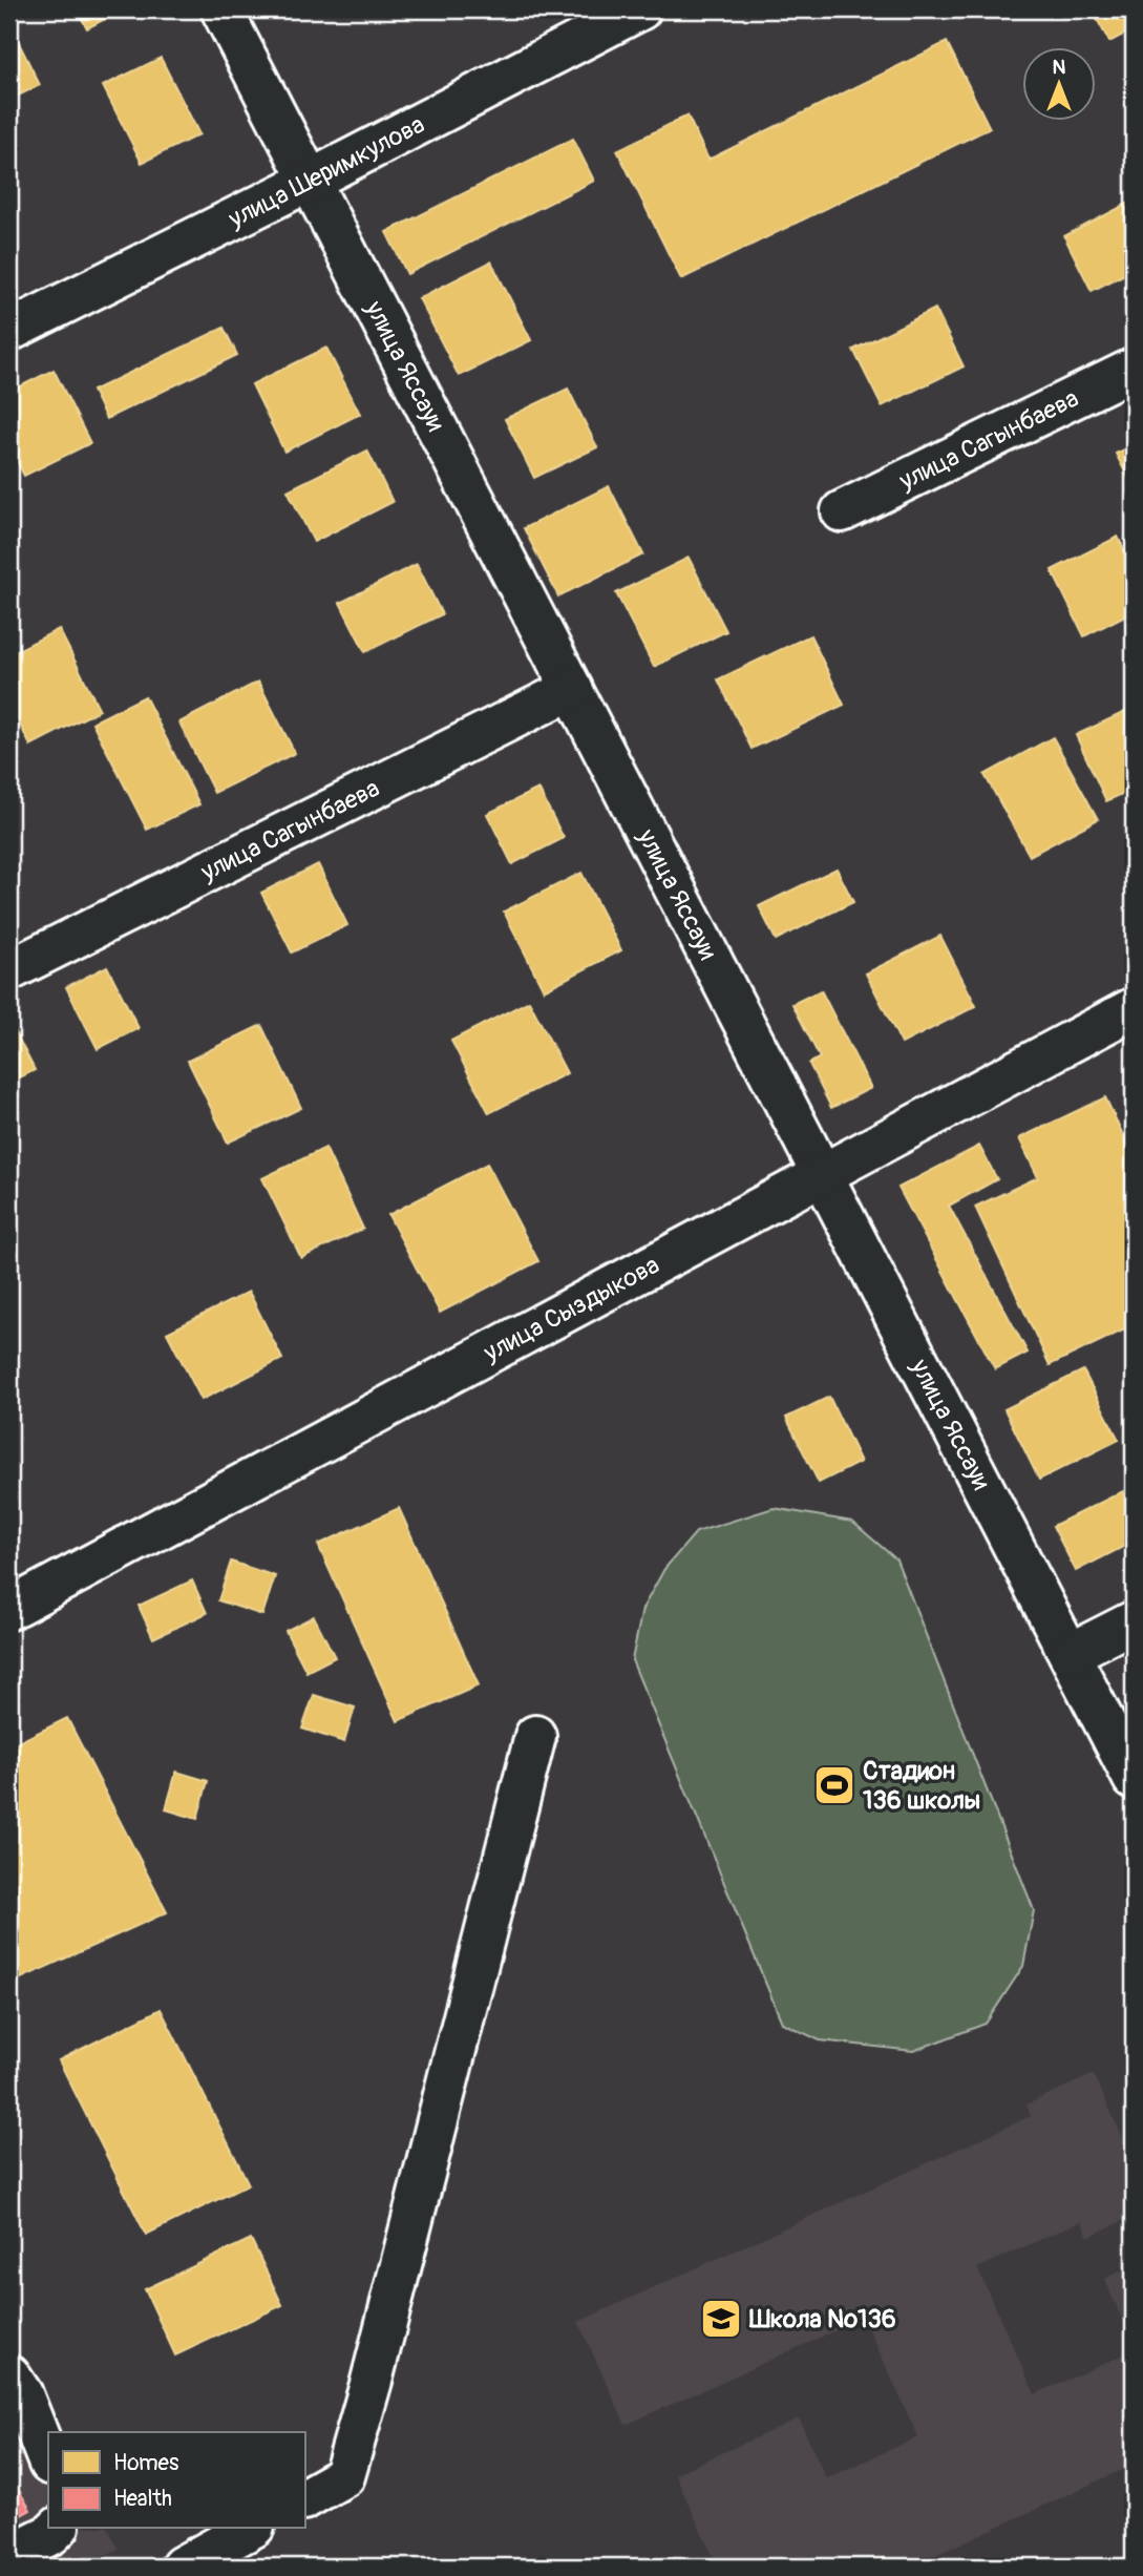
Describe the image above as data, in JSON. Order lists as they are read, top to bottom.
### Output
{
  "streets": {
    "street": [
      "улица Шеримкулова",
      "улица Яссауи",
      "улица Сагынбаева",
      "улица Сыздыкова"
    ]
  },
  "crossings": [
    ["улица Шеримкулова", "улица Яссауи"],
    ["улица Яссауи", "улица Сагынбаева"],
    ["улица Яссауи", "улица Сыздыкова"]
  ],
  "places": {
    "sports": ["Стадион 136 школы"],
    "school or university": ["Школа №136"]
  },
  "legend": ["Homes", "Health"],
  "north": "top"
}
